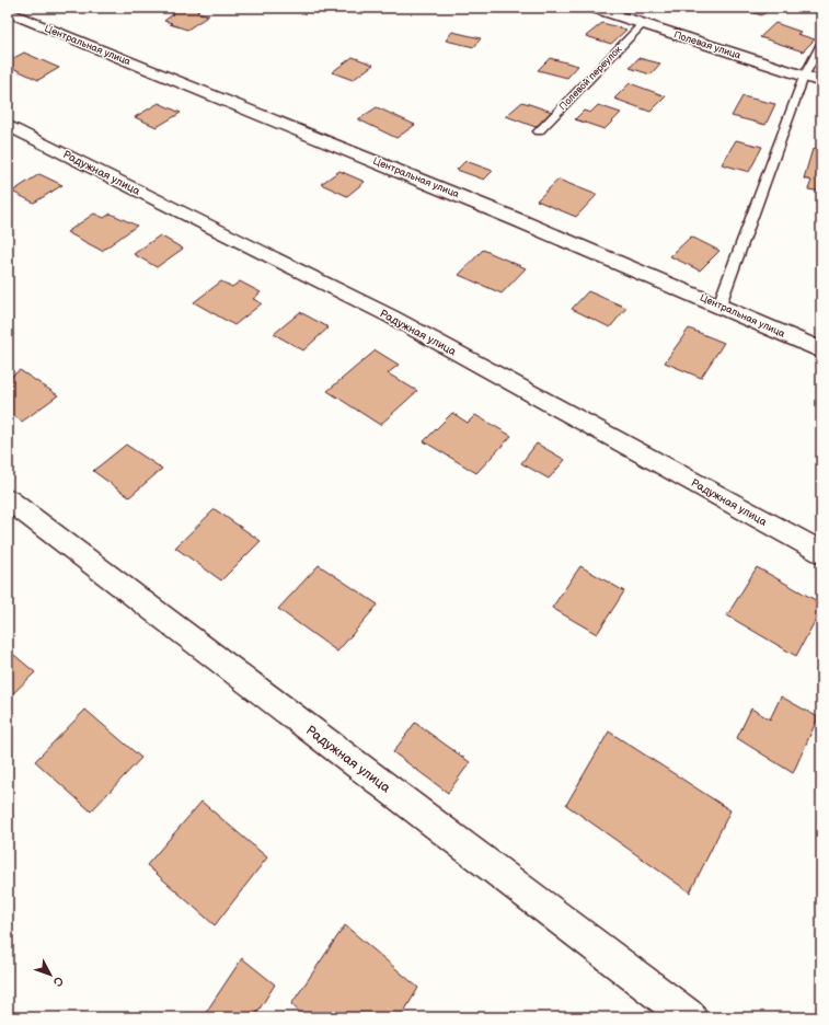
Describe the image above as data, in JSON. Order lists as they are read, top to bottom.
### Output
{
  "streets": {
    "street": ["Центральная улица", "Полевая улица", "Радужная улица"],
    "lane": ["Полевой переулок"]
  },
  "crossings": [
    ["Полевая улица", "Полевой переулок"]
  ],
  "north": "bottom right"
}
